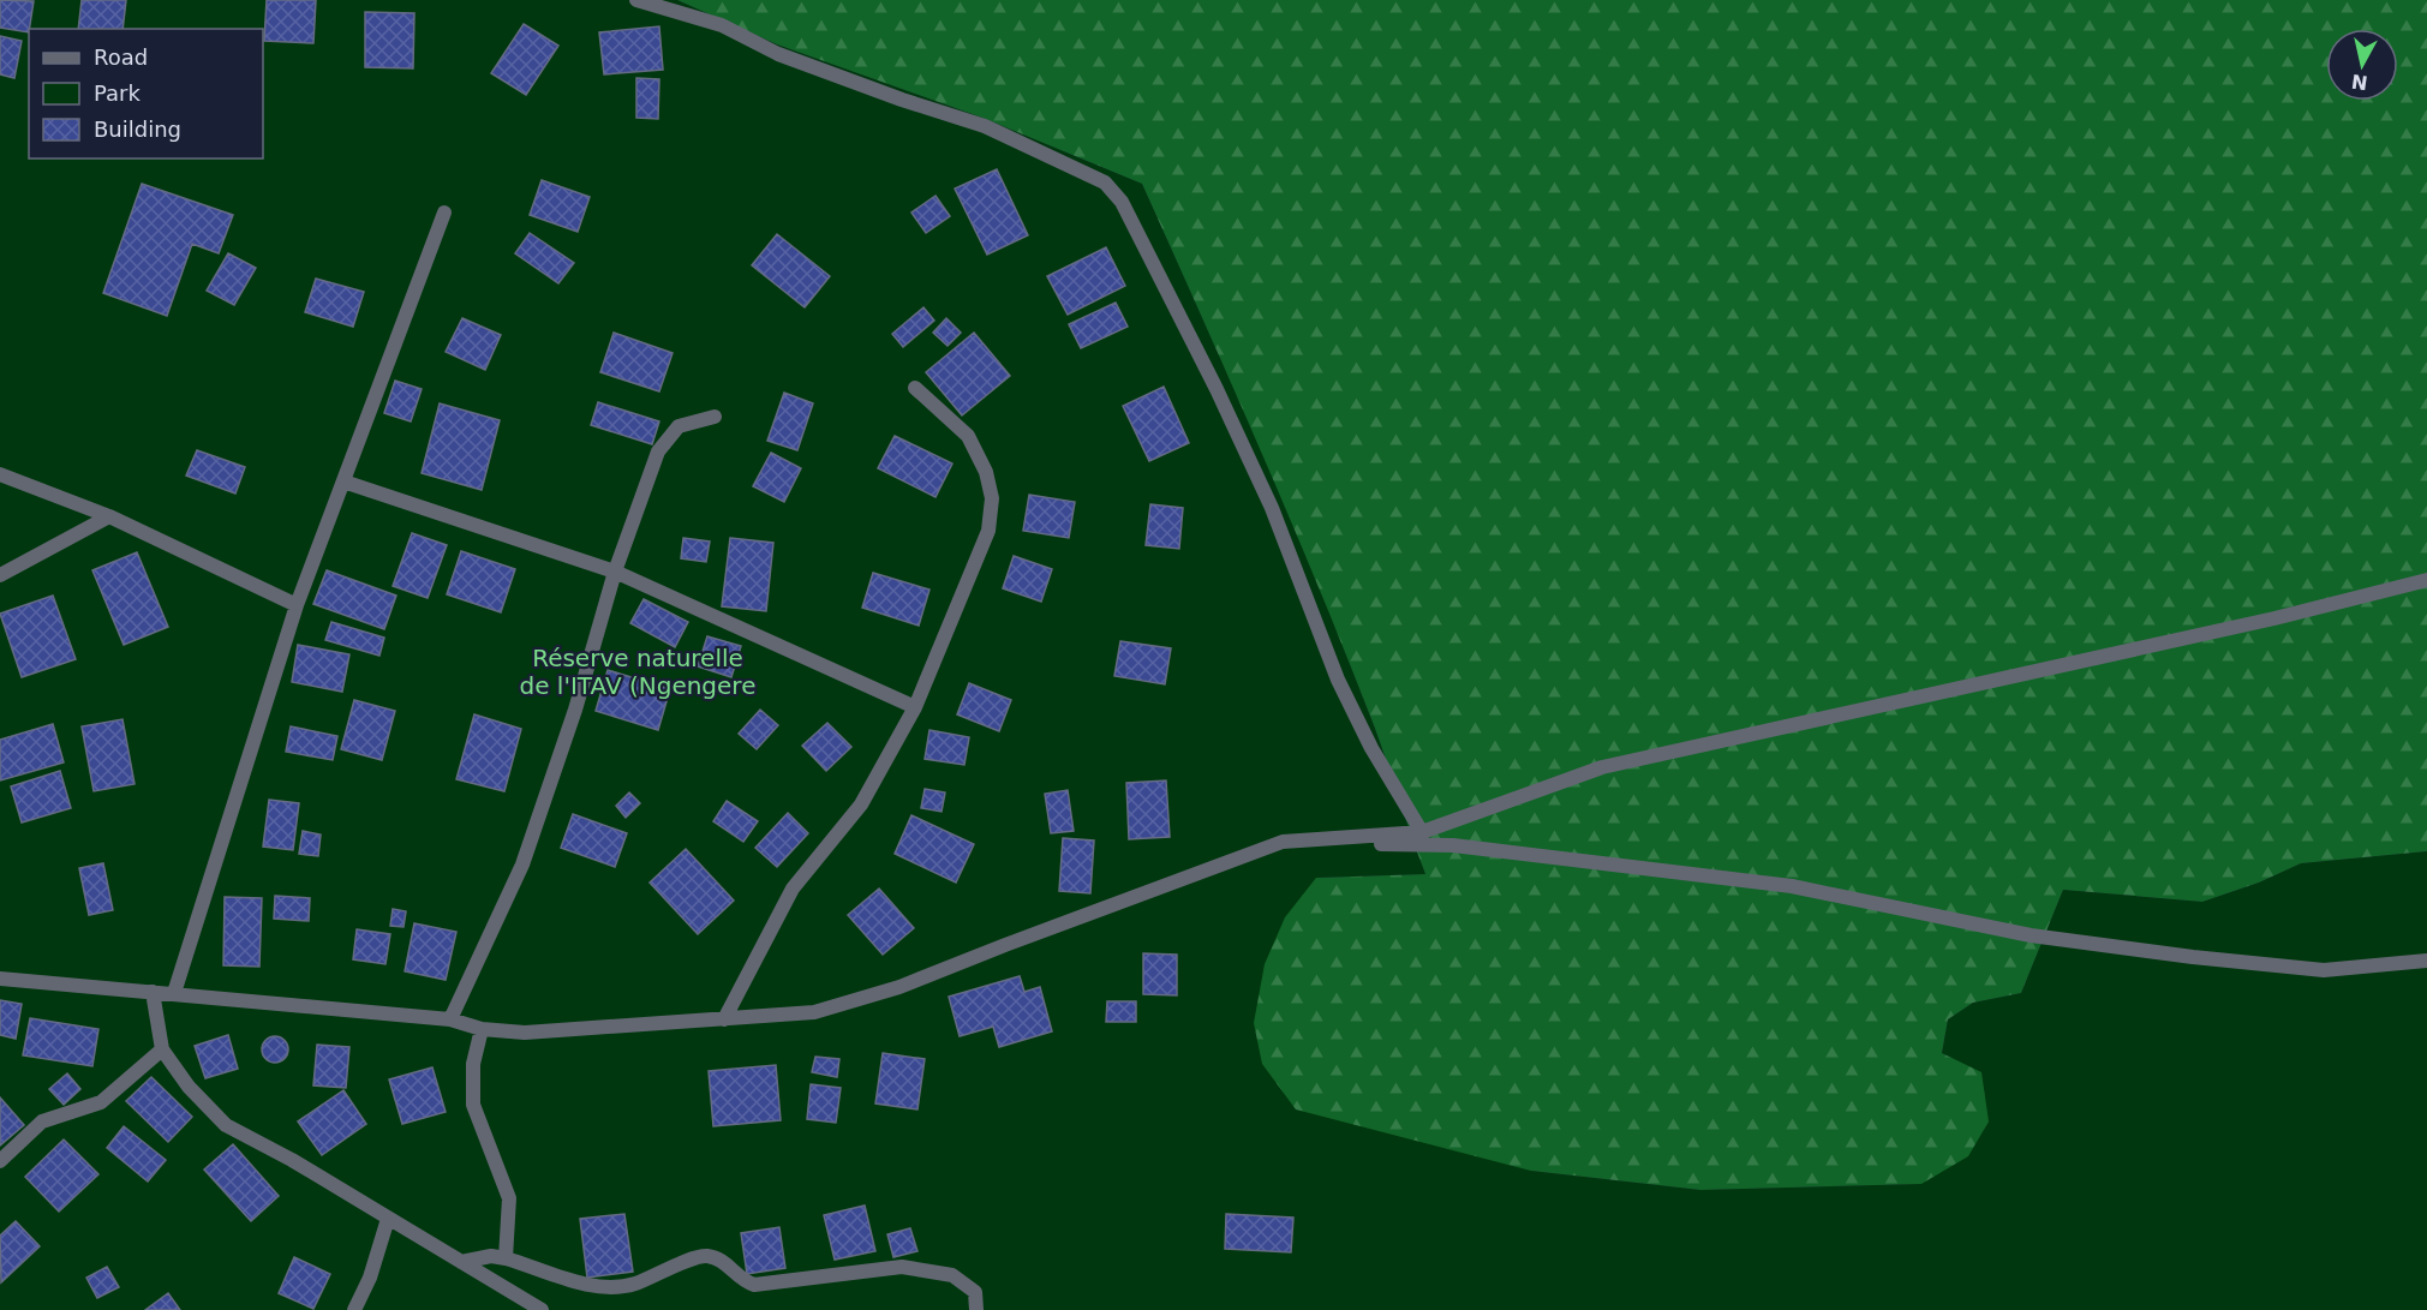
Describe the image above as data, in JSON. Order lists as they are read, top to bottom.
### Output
{
  "parks": ["Réserve naturelle de l'ITAV (Ngengere"],
  "legend": ["Road", "Park", "Building"],
  "north": "bottom"
}
